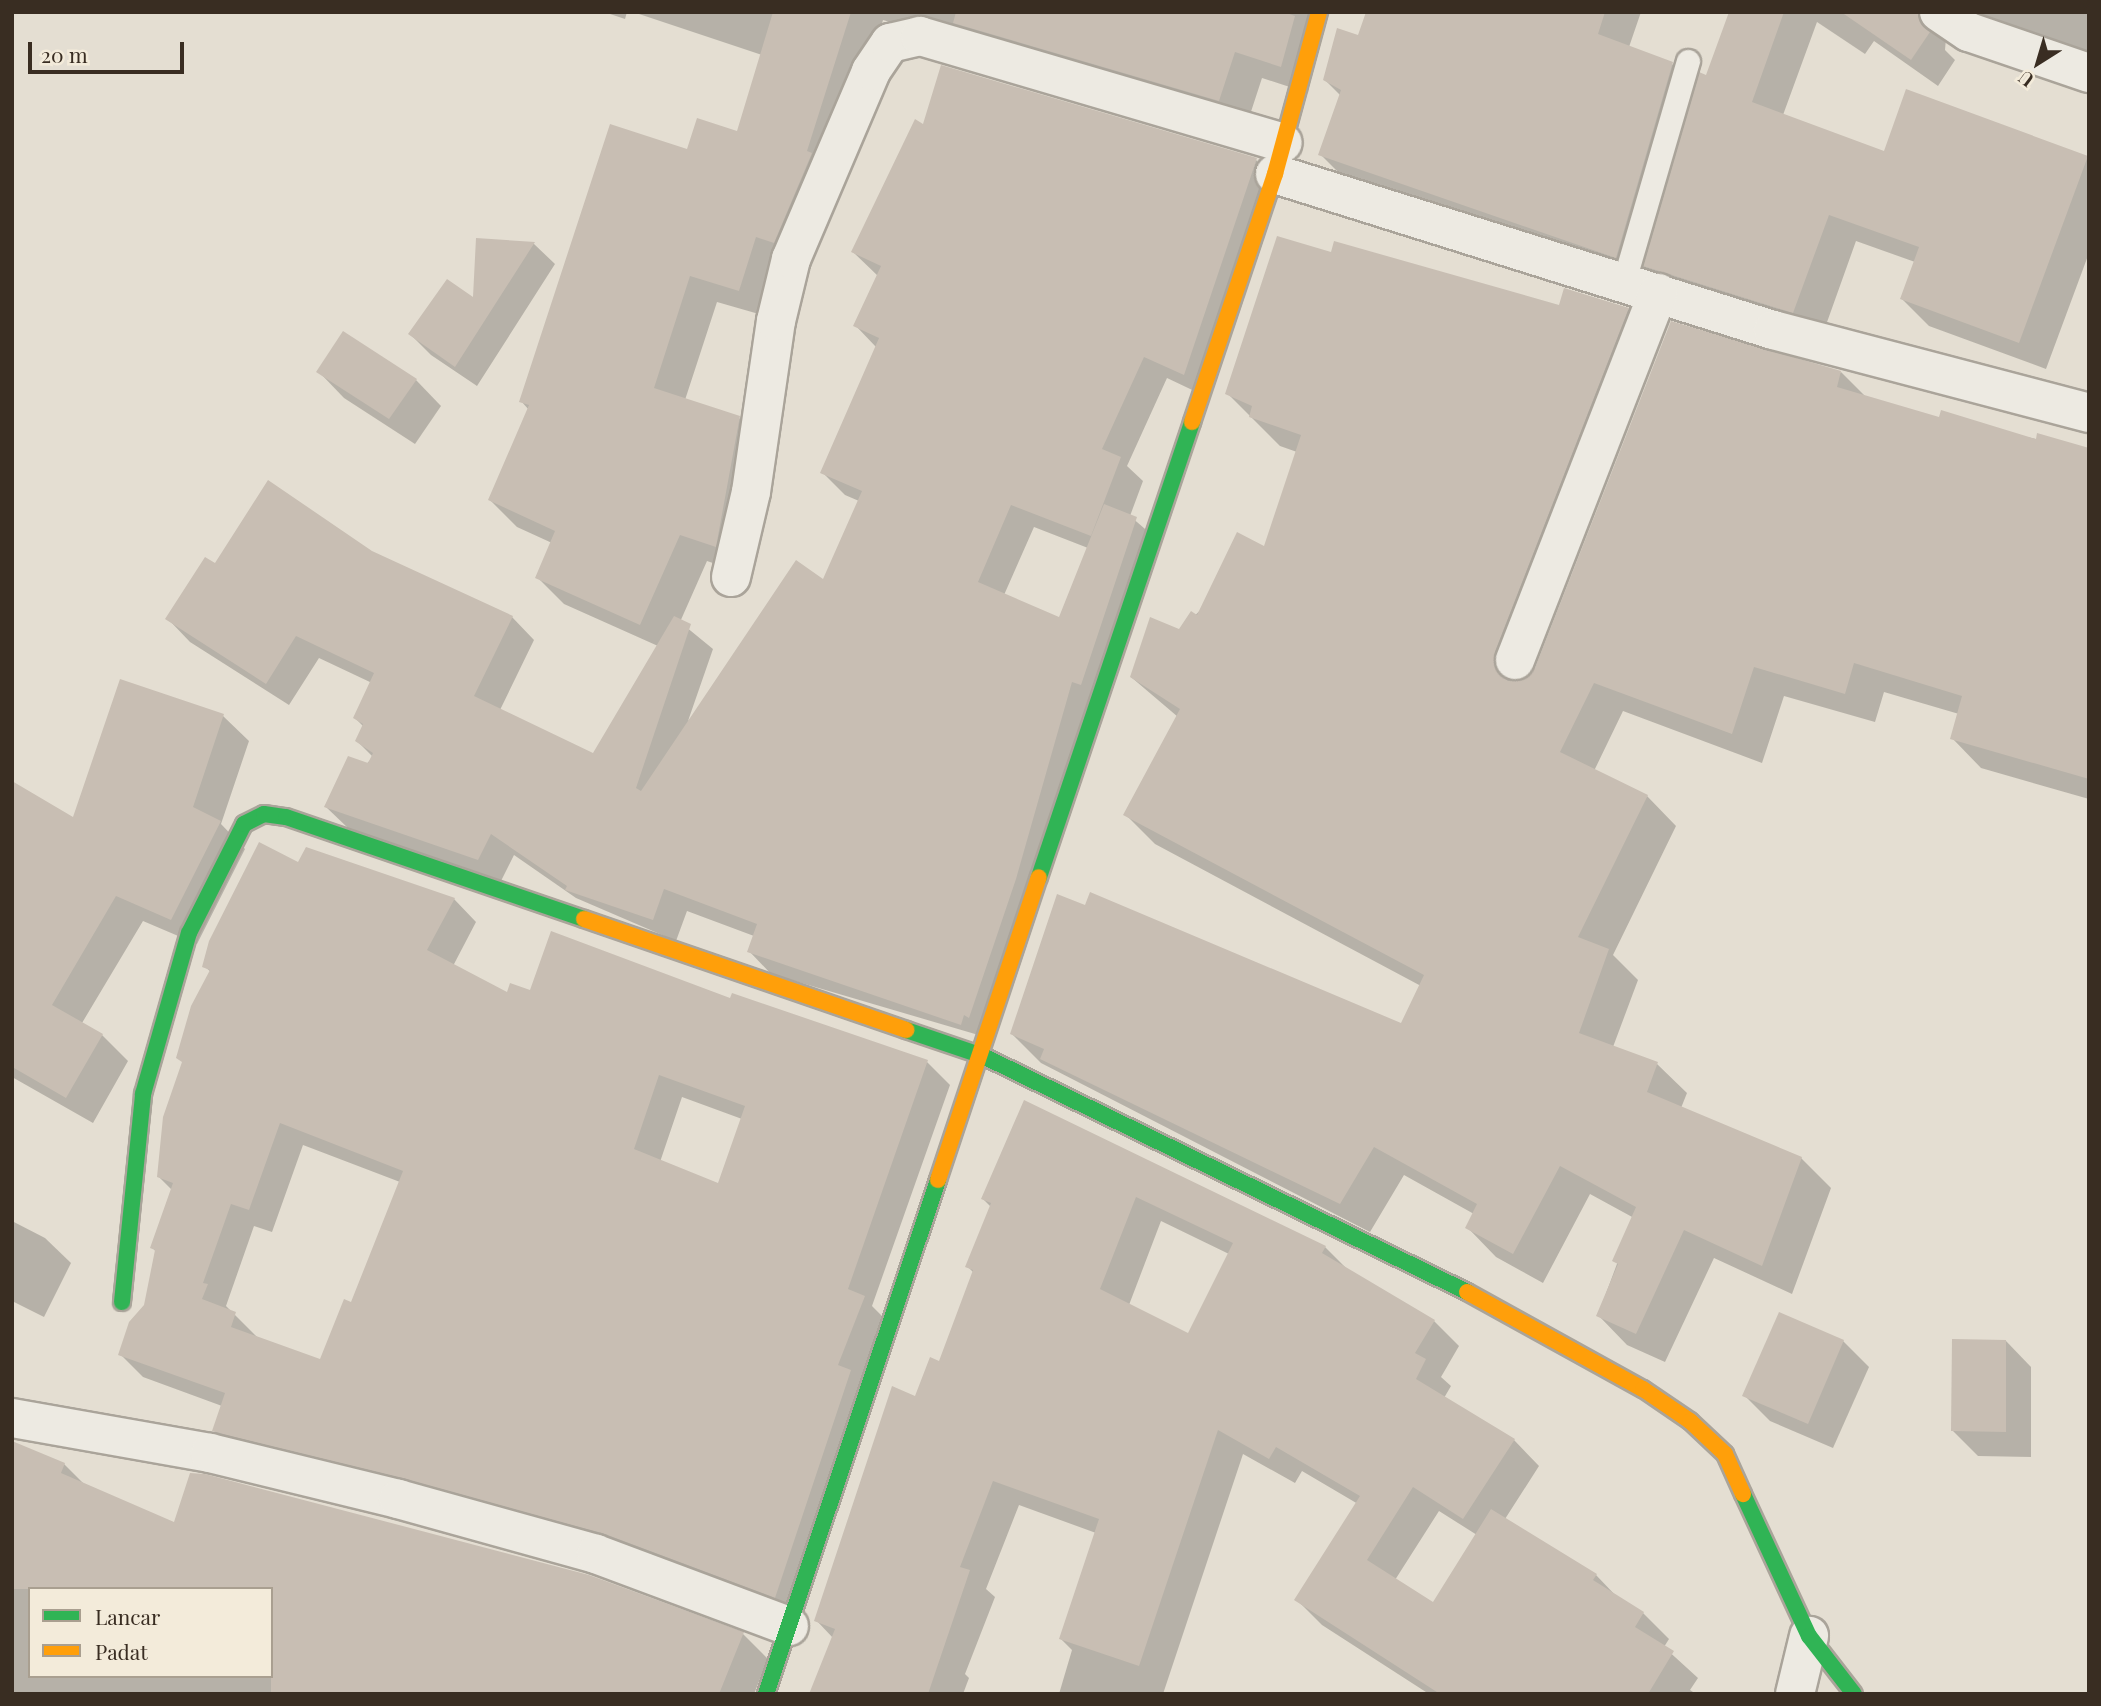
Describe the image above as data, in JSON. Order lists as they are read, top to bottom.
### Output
{
  "legend": ["Lancar", "Padat"],
  "scale_bar": "20 m",
  "north": "bottom left"
}
